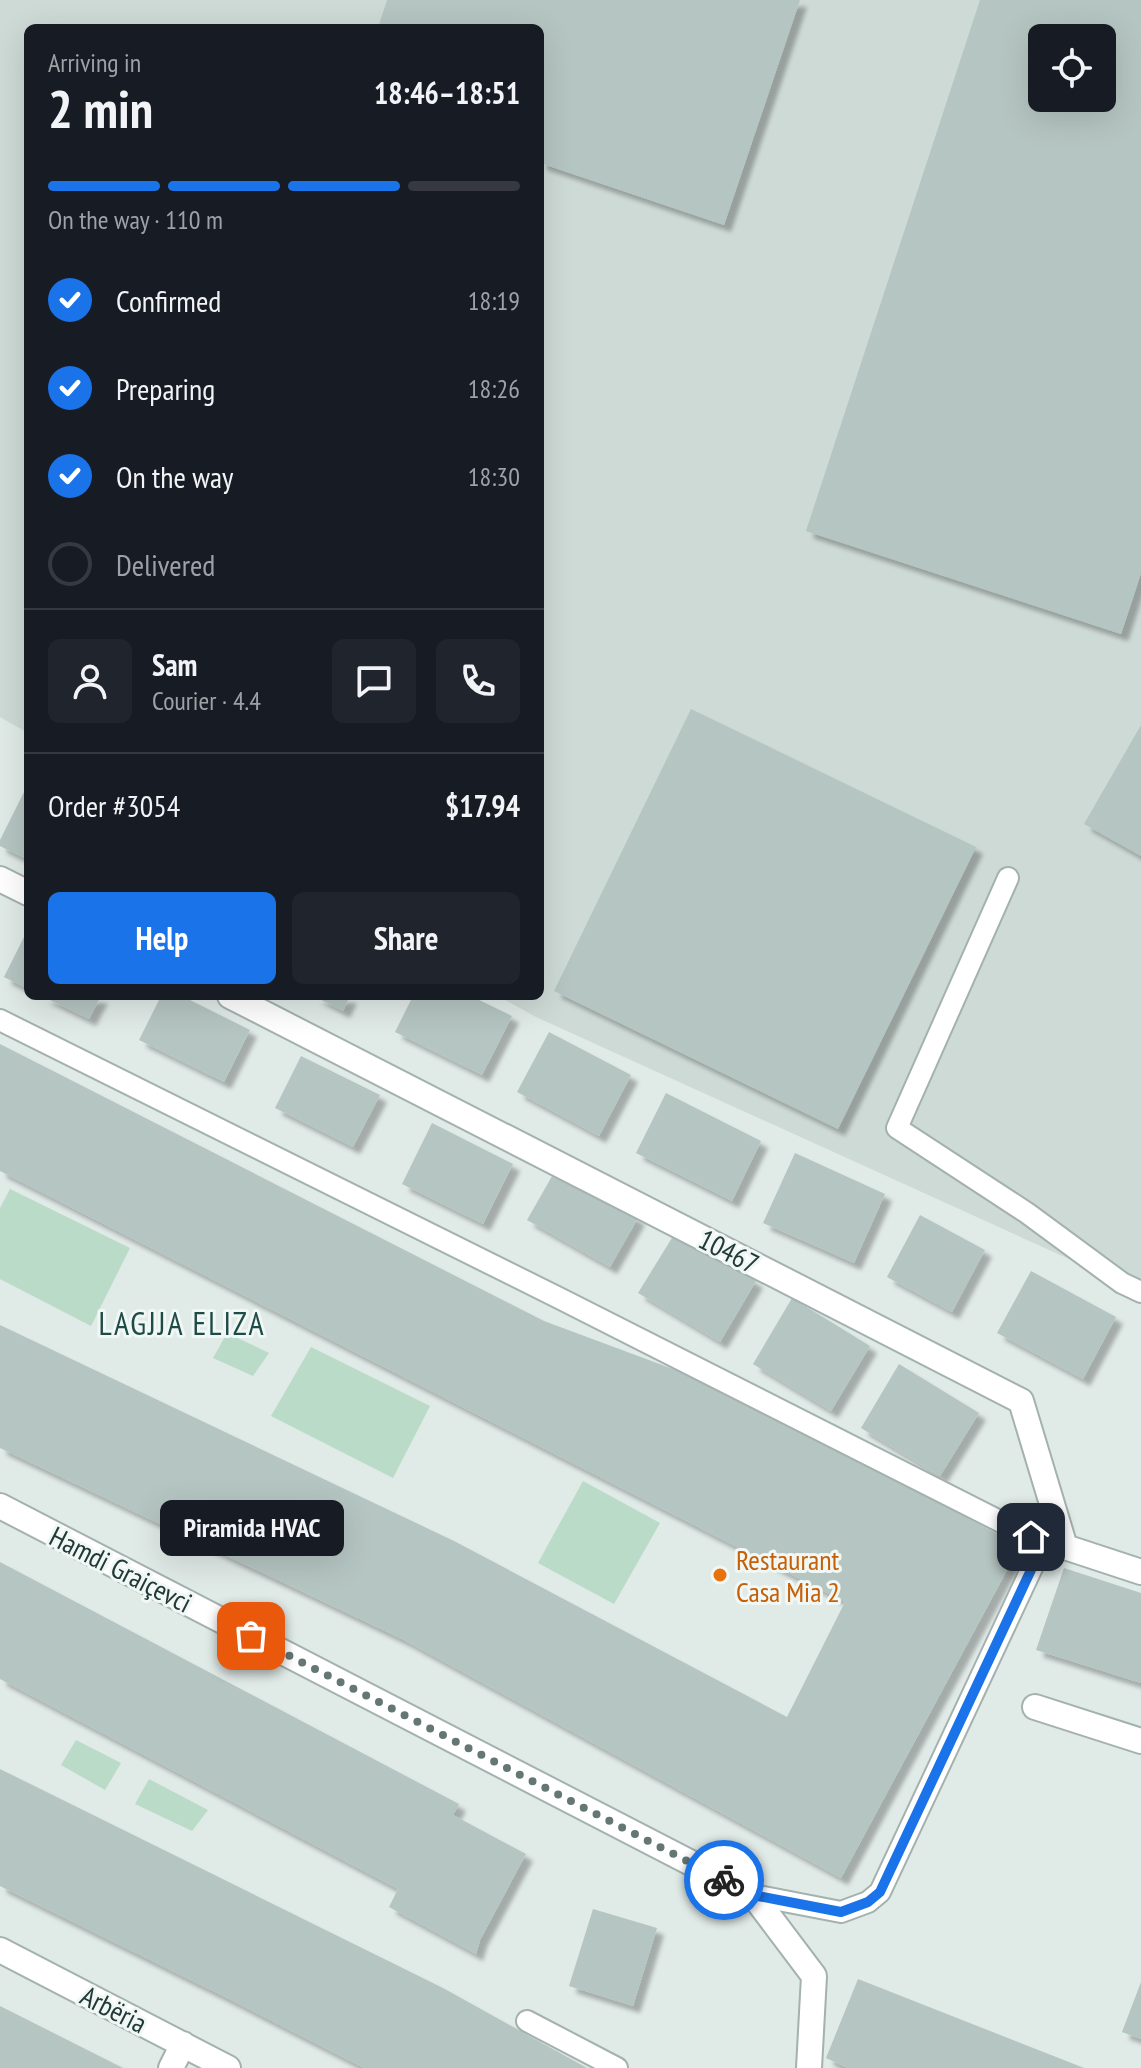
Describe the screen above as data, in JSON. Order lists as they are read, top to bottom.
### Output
{
  "streets": {
    "street": ["10467", "Hamdi Graiçevci", "Arbëria"]
  },
  "districts": ["LAGJJA ELIZA"],
  "places": ["Restaurant Casa Mia 2", "Piramida HVAC"],
  "page": {
    "heading": ["2 min", "Arriving in", "18:46–18:51"],
    "panel": [
      "Sam",
      "Courier · 4.4",
      "Order #3054",
      "$17.94"
    ],
    "bar": "On the way · 110 m",
    "list": [
      ["Confirmed", "18:19"],
      ["Preparing", "18:26"],
      ["On the way", "18:30"],
      "Delivered"
    ],
    "buttons": ["Help", "Share"],
    "bubble": "Piramida HVAC"
  }
}
